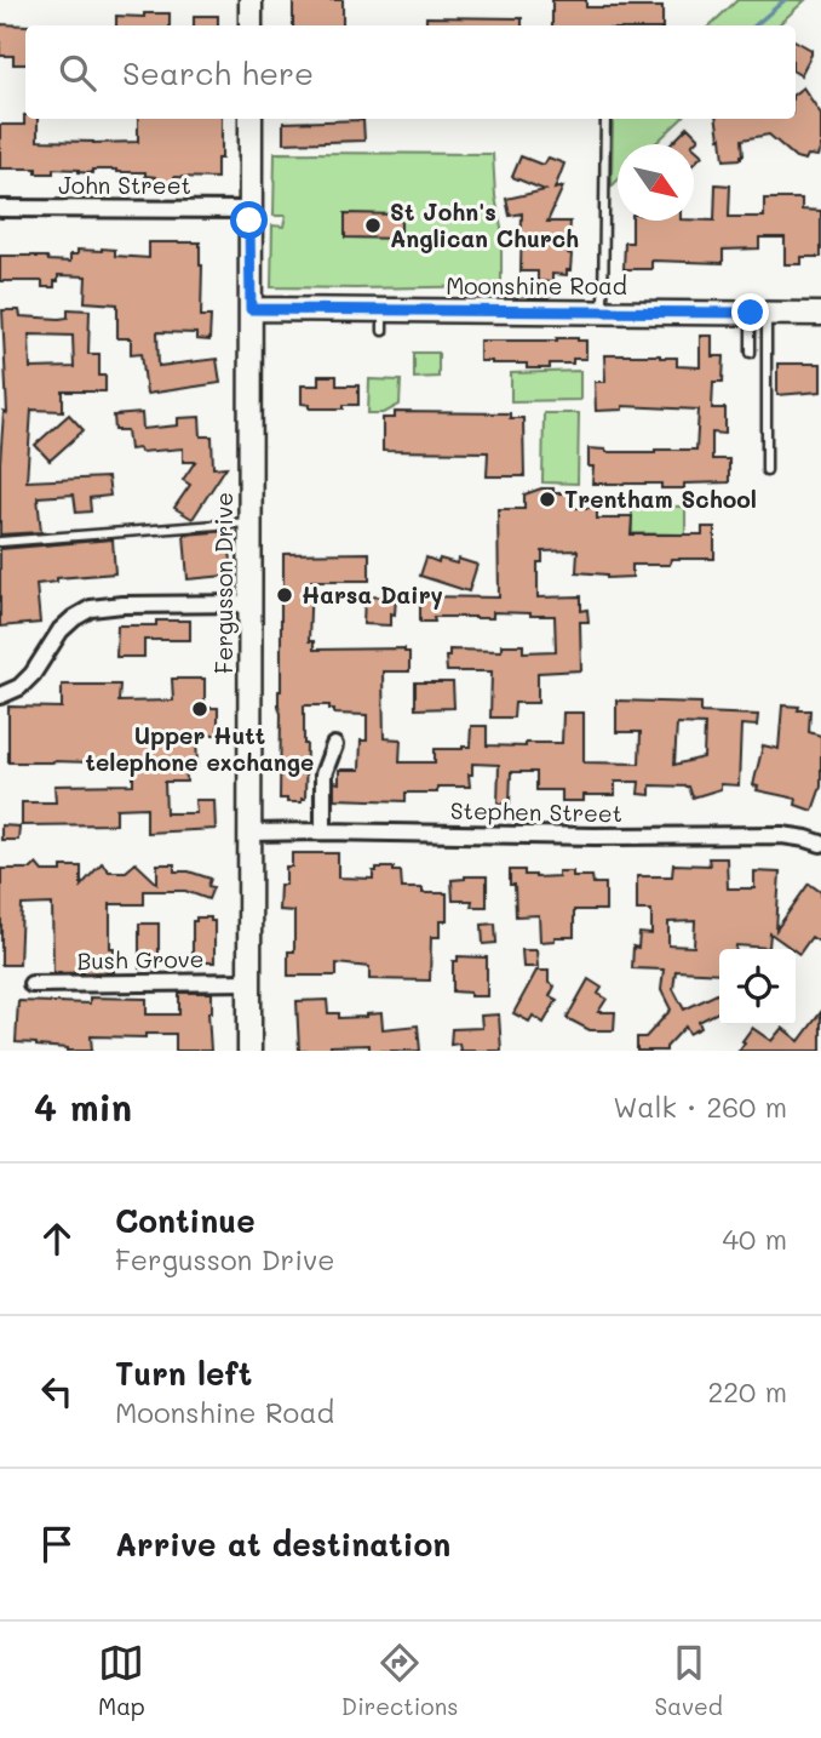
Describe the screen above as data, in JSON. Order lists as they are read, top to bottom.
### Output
{
  "streets": {
    "main road": ["Moonshine Road", "Fergusson Drive"],
    "street": ["John Street", "Stephen Street", "Bush Grove"]
  },
  "crossings": [
    ["John Street", "Fergusson Drive"],
    ["Moonshine Road", "Fergusson Drive"],
    ["Fergusson Drive", "Stephen Street"],
    ["Fergusson Drive", "Bush Grove"]
  ],
  "places": [
    "St John's Anglican Church",
    "Trentham School",
    "Harsa Dairy",
    "Upper Hutt telephone exchange"
  ],
  "north": "bottom right",
  "page": {
    "search": "Search here",
    "heading": ["4 min", "Walk · 260 m"],
    "list": [
      ["Continue", "Fergusson Drive", "40 m"],
      ["Turn left", "Moonshine Road", "220 m"],
      "Arrive at destination"
    ],
    "nav": ["Map", "Directions", "Saved"]
  }
}
